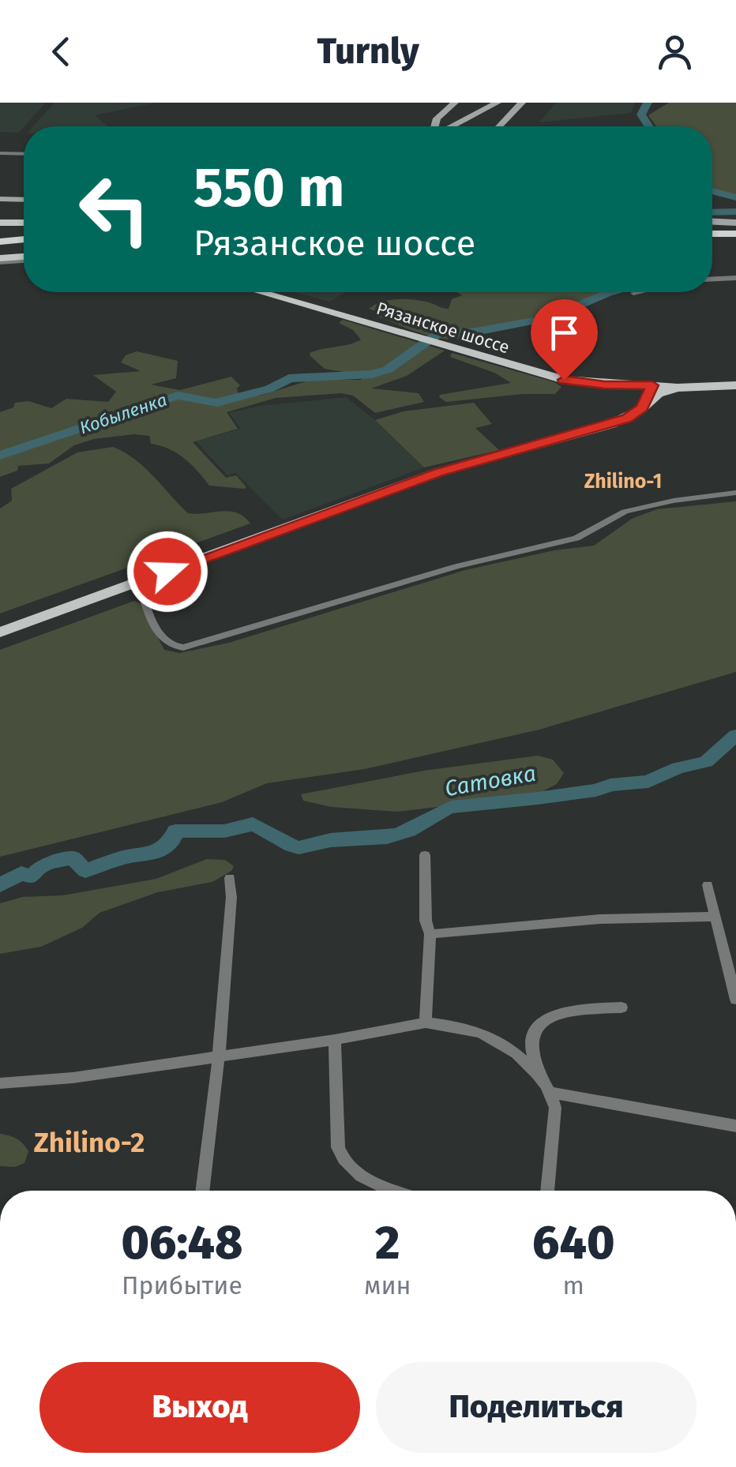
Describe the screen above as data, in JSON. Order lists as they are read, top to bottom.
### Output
{
  "streets": {
    "main road": ["Рязанское шоссе"]
  },
  "districts": ["Zhilino-1", "Zhilino-2"],
  "water": ["Кобыленка", "Сатовка"],
  "page": {
    "header": "Turnly",
    "turn": ["550 m", "Рязанское шоссе"],
    "eta": [
      "06:48",
      "Прибытие",
      "2",
      "мин",
      "640",
      "m"
    ],
    "buttons": ["Выход", "Поделиться"]
  }
}
